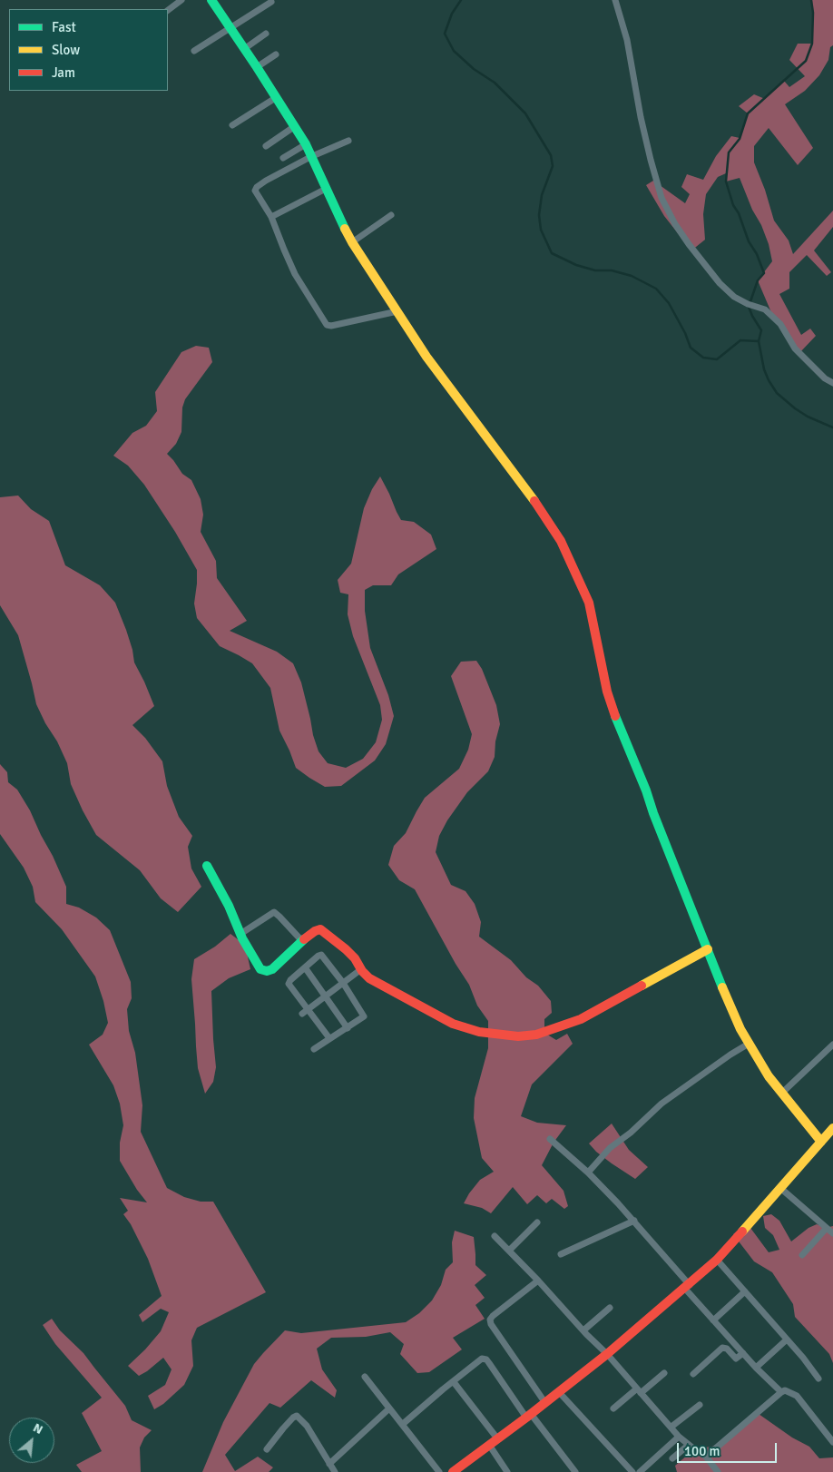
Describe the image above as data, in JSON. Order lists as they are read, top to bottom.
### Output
{
  "legend": ["Fast", "Slow", "Jam"],
  "scale_bar": "100 m",
  "north": "top right"
}
